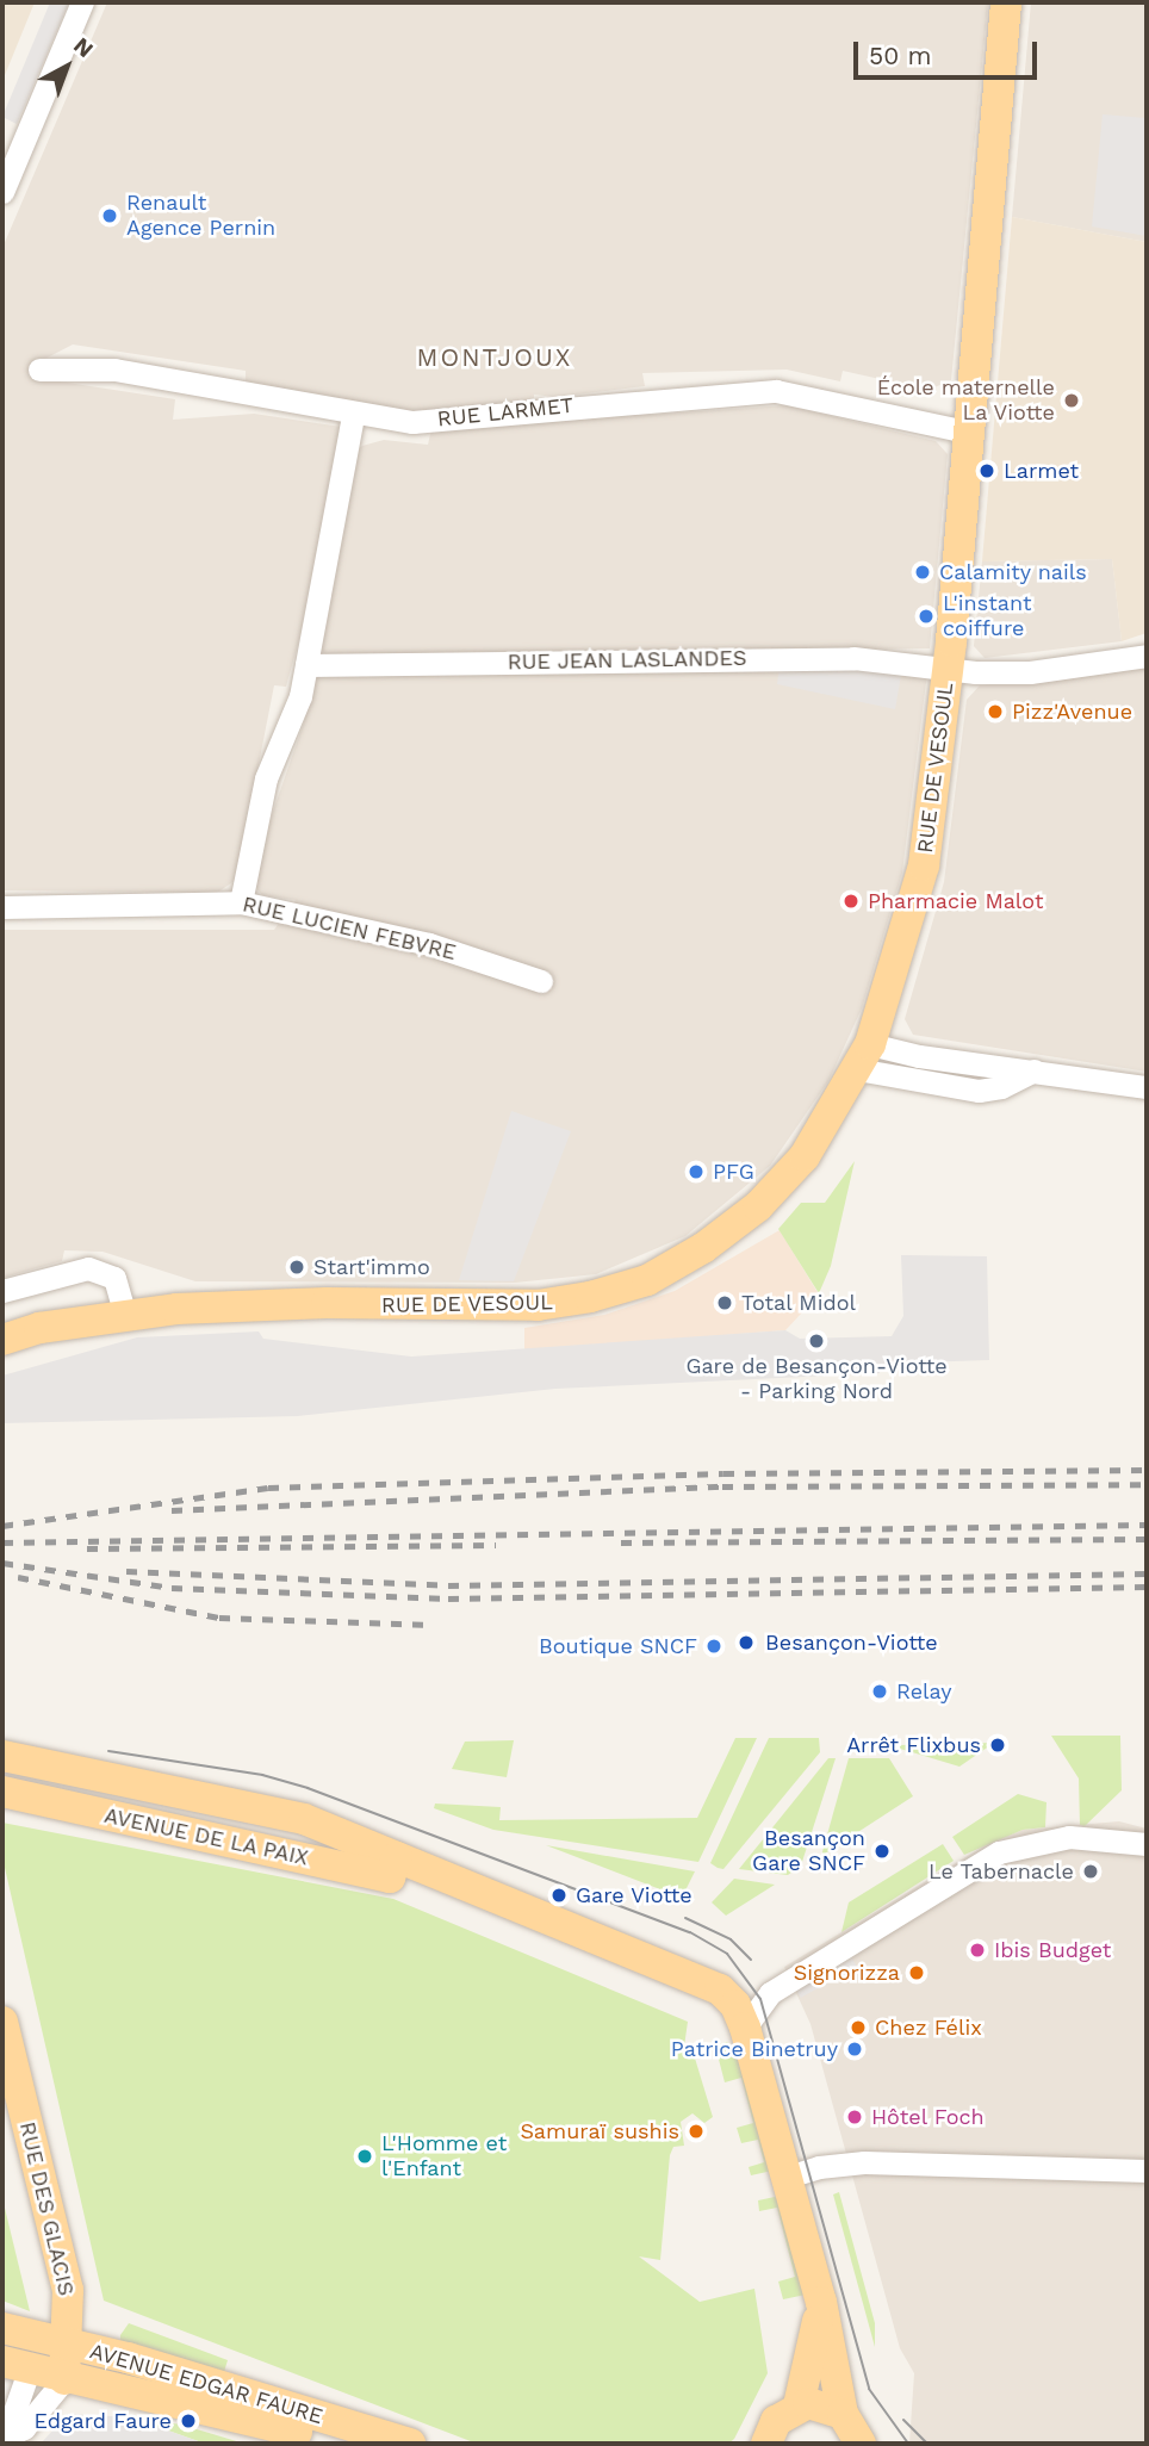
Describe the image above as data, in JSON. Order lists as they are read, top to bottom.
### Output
{
  "streets": {
    "main road": [
      "RUE DE VESOUL",
      "AVENUE DE LA PAIX",
      "RUE DES GLACIS",
      "AVENUE EDGAR FAURE"
    ],
    "street": ["RUE LARMET", "RUE JEAN LASLANDES", "RUE LUCIEN FEBVRE"]
  },
  "crossings": [
    ["RUE LARMET", "RUE DE VESOUL"],
    ["RUE JEAN LASLANDES", "RUE DE VESOUL"],
    ["RUE DES GLACIS", "AVENUE EDGAR FAURE"]
  ],
  "districts": ["MONTJOUX"],
  "places": [
    "Renault Agence Pernin",
    "École maternelle La Viotte",
    "Larmet",
    "Calamity nails",
    "L'instant coiffure",
    "Pizz'Avenue",
    "Pharmacie Malot",
    "PFG",
    "Start'immo",
    "Total Midol",
    "Gare de Besançon-Viotte - Parking Nord",
    "Besançon-Viotte",
    "Boutique SNCF",
    "Relay",
    "Arrêt Flixbus",
    "Besançon Gare SNCF",
    "Le Tabernacle",
    "Gare Viotte",
    "Ibis Budget",
    "Signorizza",
    "Chez Félix",
    "Patrice Binetruy",
    "Hôtel Foch",
    "Samuraï sushis",
    "L'Homme et l'Enfant",
    "Edgard Faure"
  ],
  "scale_bar": "50 m",
  "north": "top right"
}
